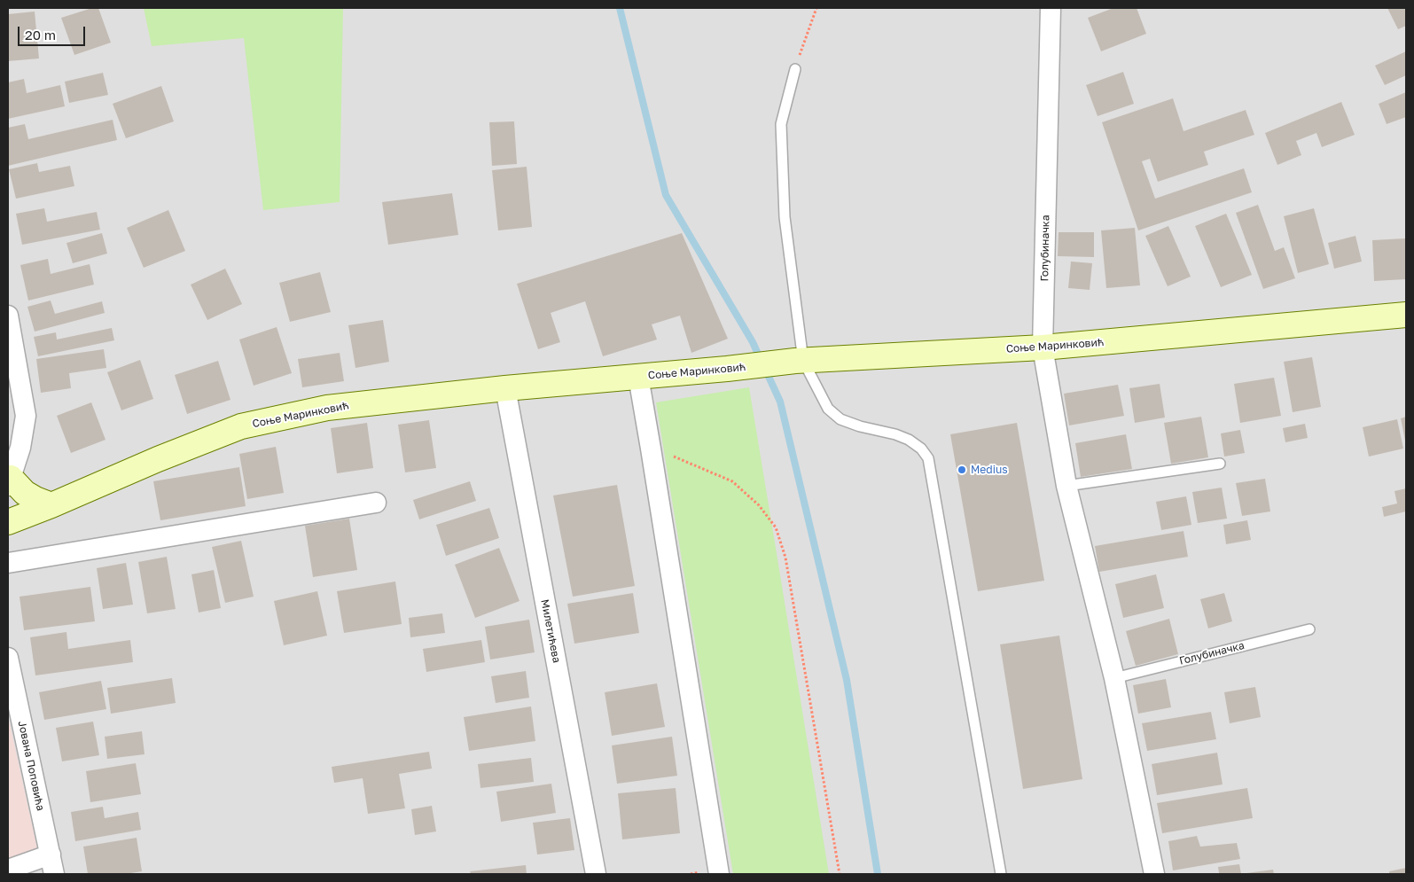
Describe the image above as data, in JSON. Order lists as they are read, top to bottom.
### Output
{
  "streets": {
    "street": [
      "Голубиначка",
      "Соње Маринковић",
      "Милетићева",
      "Јована Поповића"
    ]
  },
  "crossings": [
    ["Голубиначка", "Соње Маринковић"],
    ["Соње Маринковић", "Милетићева"]
  ],
  "places": ["Medius"],
  "scale_bar": "20 m"
}
